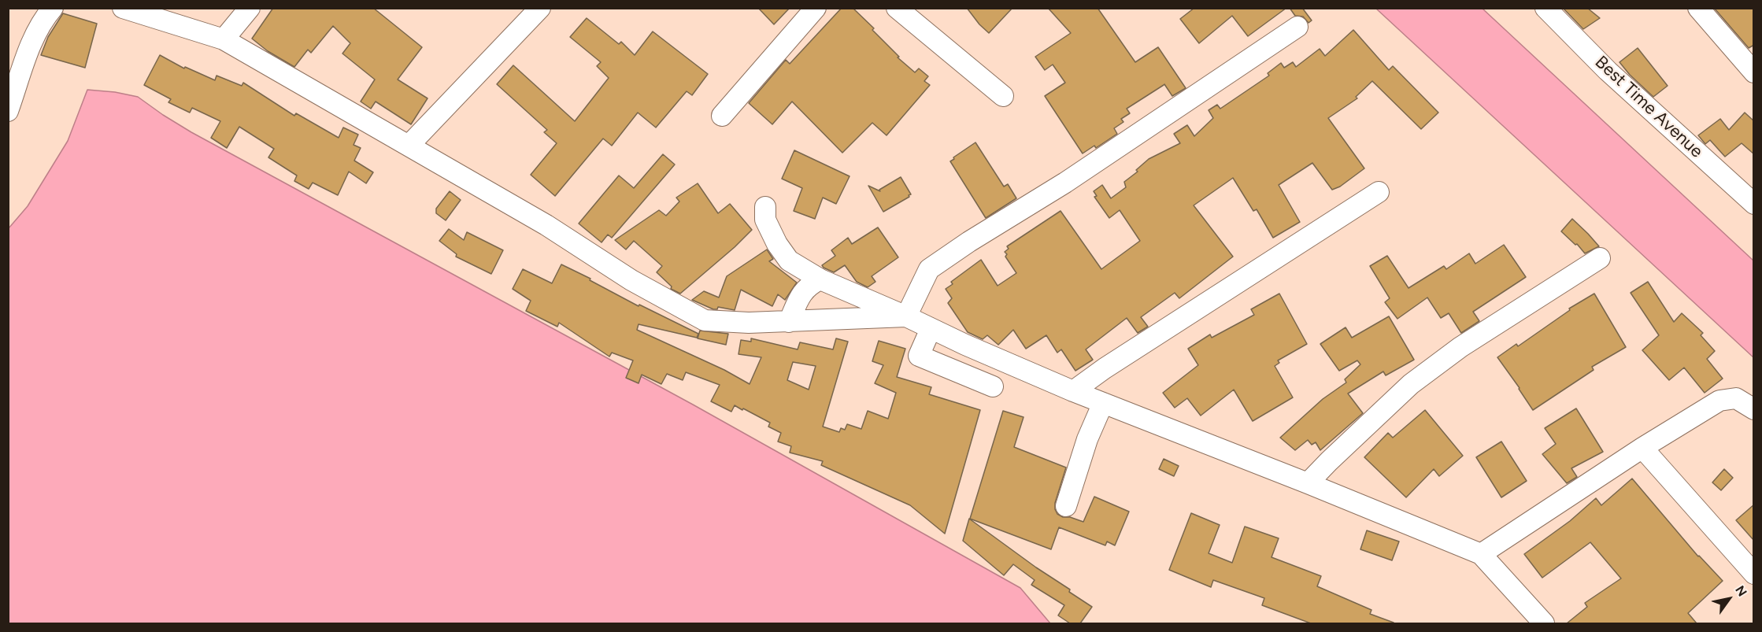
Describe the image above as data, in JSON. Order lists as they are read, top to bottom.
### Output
{
  "streets": {
    "street": ["Best Time Avenue"]
  },
  "north": "top right"
}
